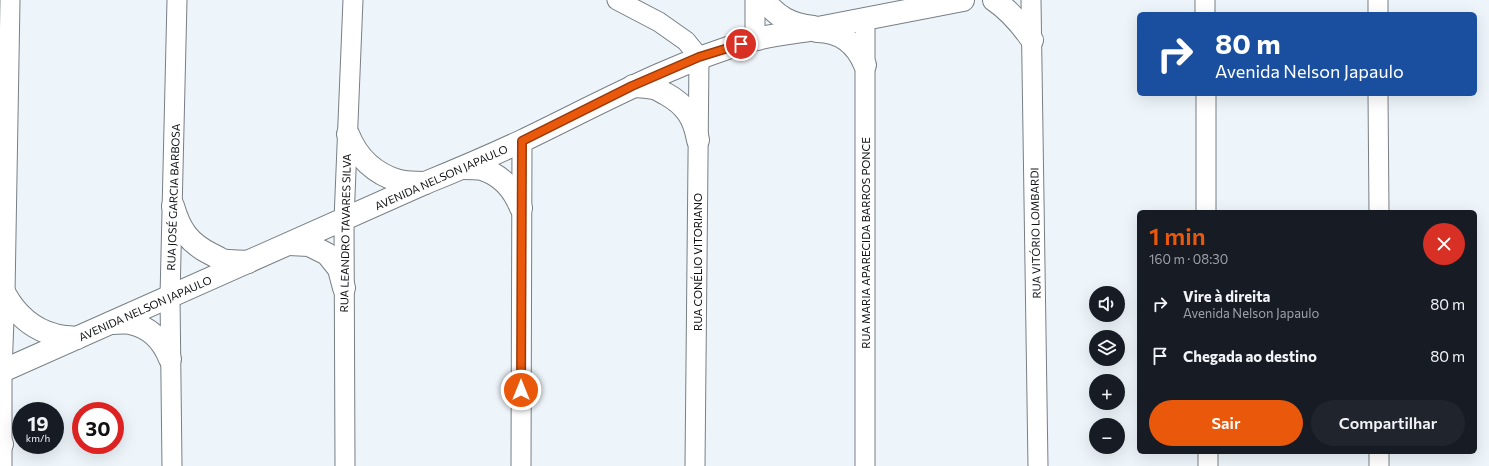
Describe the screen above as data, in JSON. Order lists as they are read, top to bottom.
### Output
{
  "streets": {
    "main road": ["AVENIDA NELSON JAPAULO"],
    "street": [
      "RUA JOSÉ GARCIA BARBOSA",
      "RUA LEANDRO TAVARES SILVA",
      "RUA VITÓRIO LOMBARDI",
      "RUA MARIA APARECIDA BARROS PONCE",
      "RUA CONÉLIO VITORIANO"
    ]
  },
  "crossings": [
    ["AVENIDA NELSON JAPAULO", "RUA JOSÉ GARCIA BARBOSA"],
    ["AVENIDA NELSON JAPAULO", "RUA LEANDRO TAVARES SILVA"],
    ["AVENIDA NELSON JAPAULO", "RUA MARIA APARECIDA BARROS PONCE"],
    ["AVENIDA NELSON JAPAULO", "RUA CONÉLIO VITORIANO"]
  ],
  "page": {
    "turn": ["80 m", "Avenida Nelson Japaulo"],
    "heading": ["1 min", "160 m · 08:30"],
    "list": [
      {
        "name": "Vire à direita",
        "note": "Avenida Nelson Japaulo",
        "value": "80 m"
      },
      {
        "name": "Chegada ao destino",
        "value": "80 m"
      }
    ],
    "map_buttons": ["+", "−"],
    "buttons": ["Sair", "Compartilhar"],
    "speed": "19 km/h",
    "limit": "30"
  }
}
